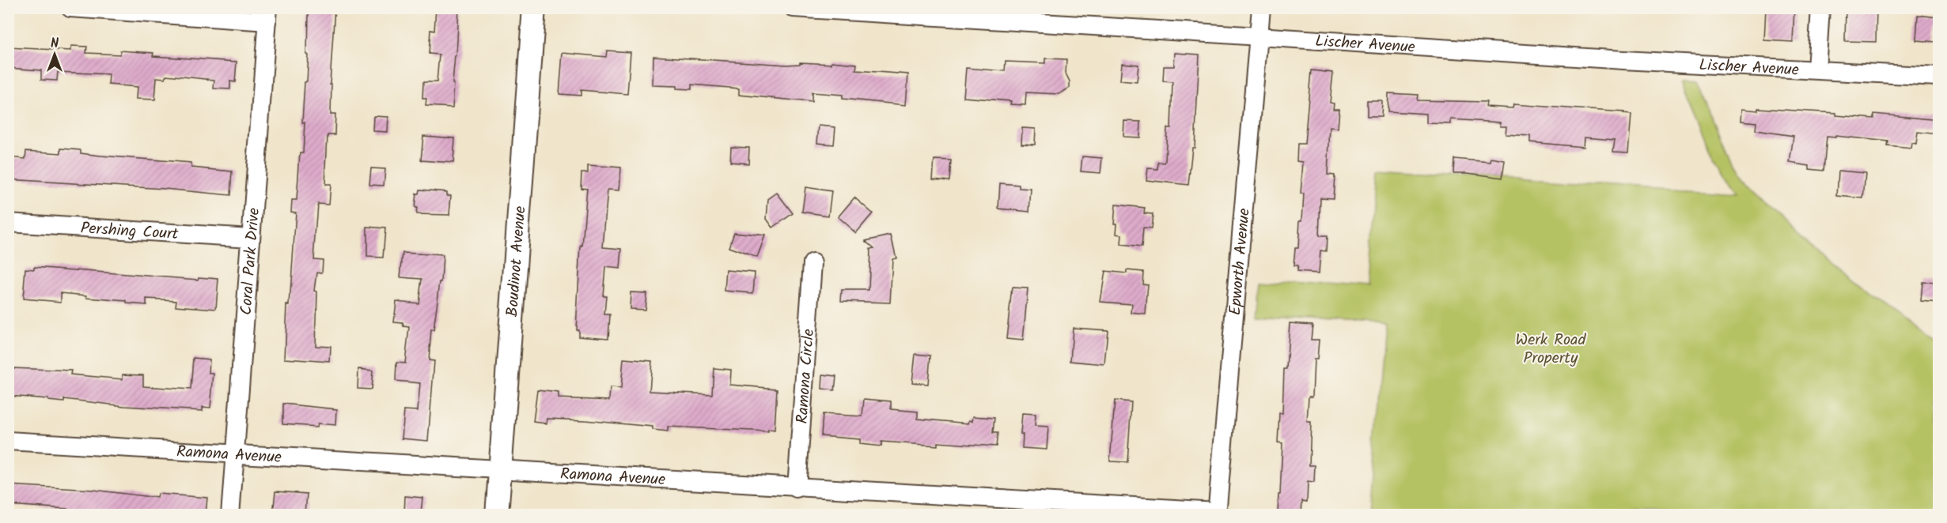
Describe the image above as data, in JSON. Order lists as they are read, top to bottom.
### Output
{
  "streets": {
    "street": [
      "Lischer Avenue",
      "Pershing Court",
      "Coral Park Drive",
      "Boudinot Avenue",
      "Epworth Avenue",
      "Ramona Circle",
      "Ramona Avenue"
    ]
  },
  "crossings": [
    ["Lischer Avenue", "Epworth Avenue"],
    ["Pershing Court", "Coral Park Drive"],
    ["Coral Park Drive", "Ramona Avenue"],
    ["Boudinot Avenue", "Ramona Avenue"],
    ["Epworth Avenue", "Ramona Avenue"],
    ["Ramona Circle", "Ramona Avenue"]
  ],
  "parks": ["Werk Road Property"],
  "north": "top"
}
